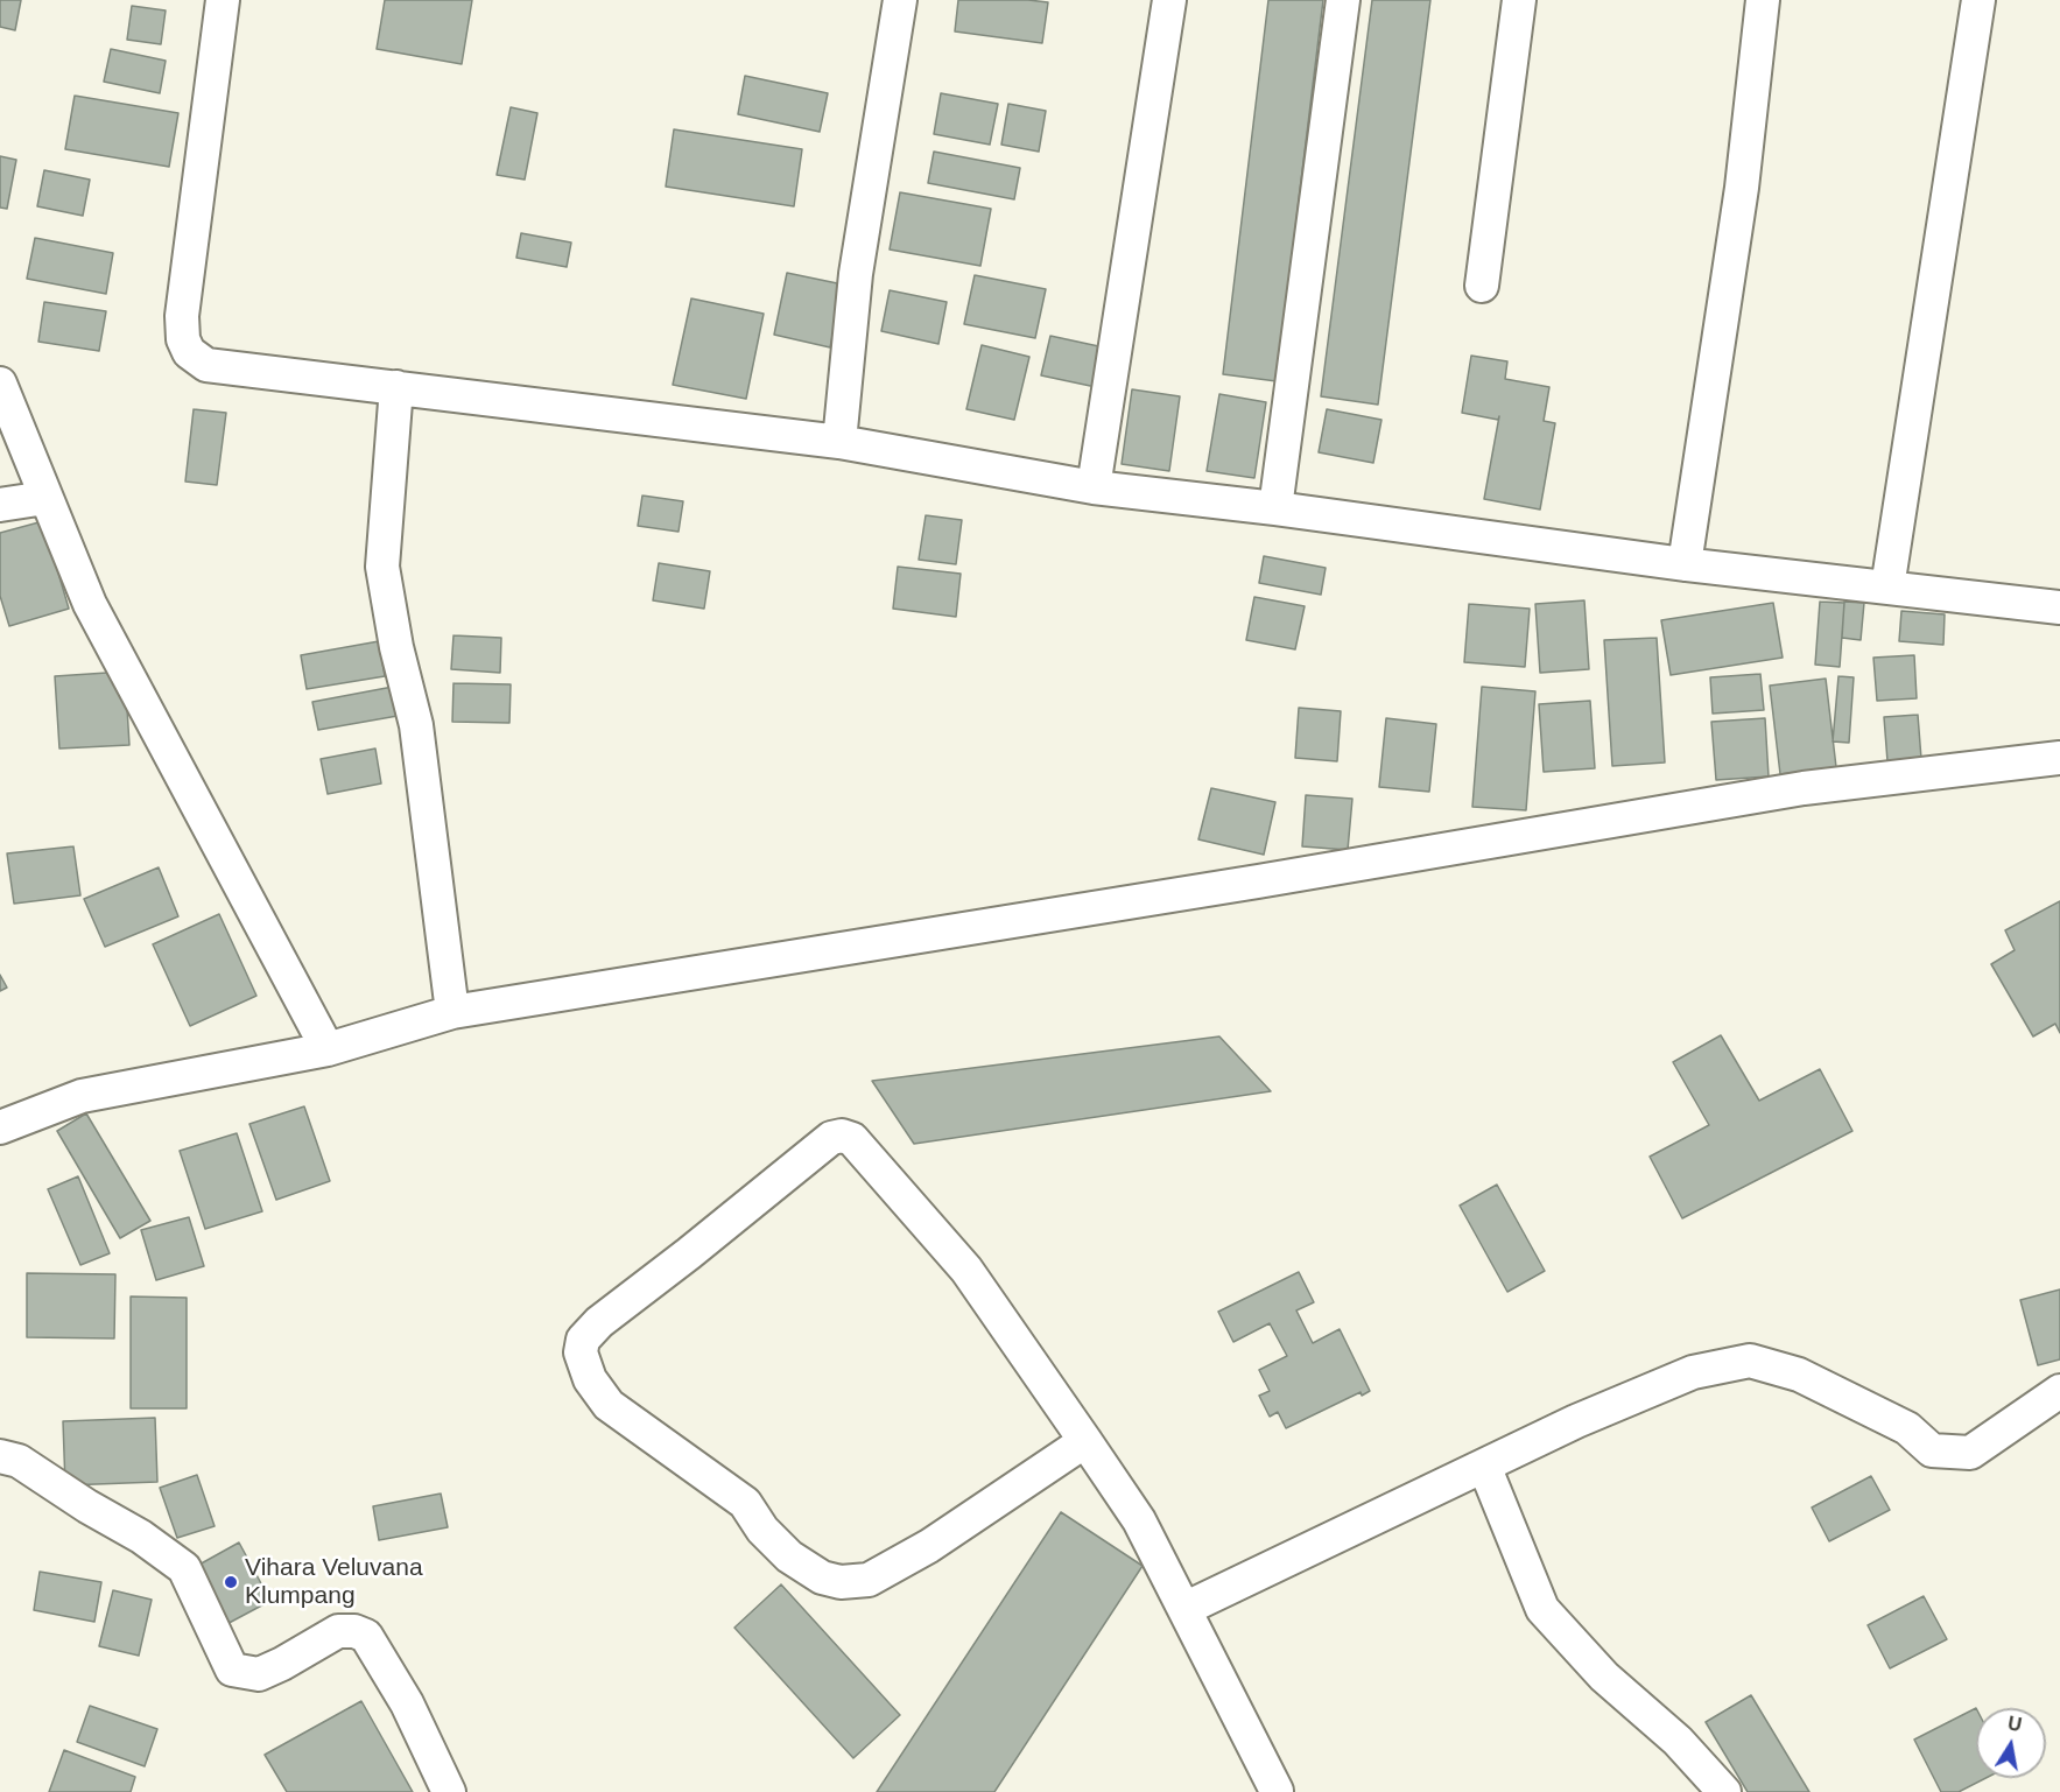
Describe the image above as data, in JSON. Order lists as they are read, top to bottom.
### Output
{
  "places": ["Vihara Veluvana Klumpang"],
  "north": "top"
}
